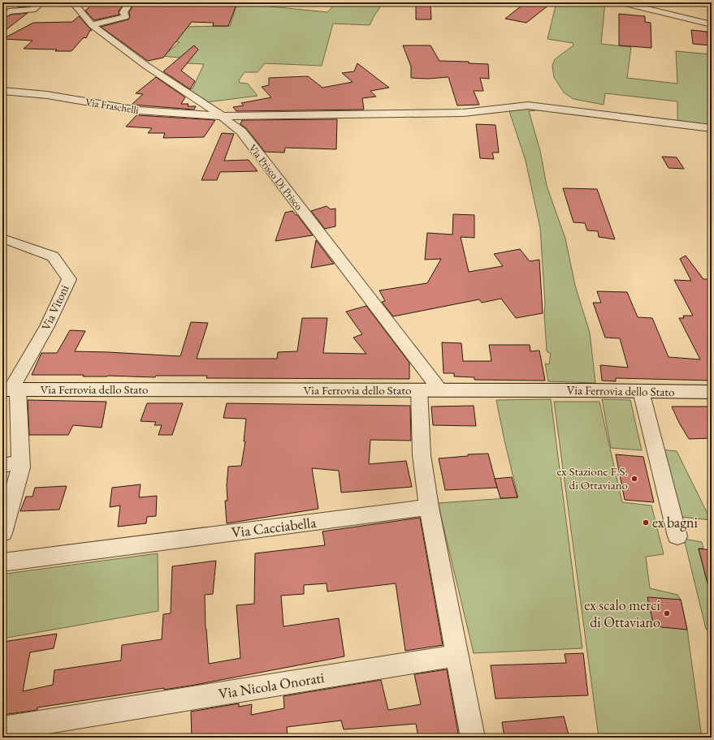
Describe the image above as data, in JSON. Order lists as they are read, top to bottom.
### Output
{
  "streets": {
    "main road": ["Via Ferrovia dello Stato"],
    "street": [
      "Via Fraschelli",
      "Via Prisco Di Prisco",
      "Via Vitoni",
      "Via Cacciabella",
      "Via Nicola Onorati"
    ]
  },
  "crossings": [
    ["Via Fraschelli", "Via Prisco Di Prisco"],
    ["Via Prisco Di Prisco", "Via Ferrovia dello Stato"],
    ["Via Vitoni", "Via Ferrovia dello Stato"]
  ],
  "places": ["ex Stazione F.S. di Ottaviano", "ex bagni", "ex scalo merci di Ottaviano"]
}
